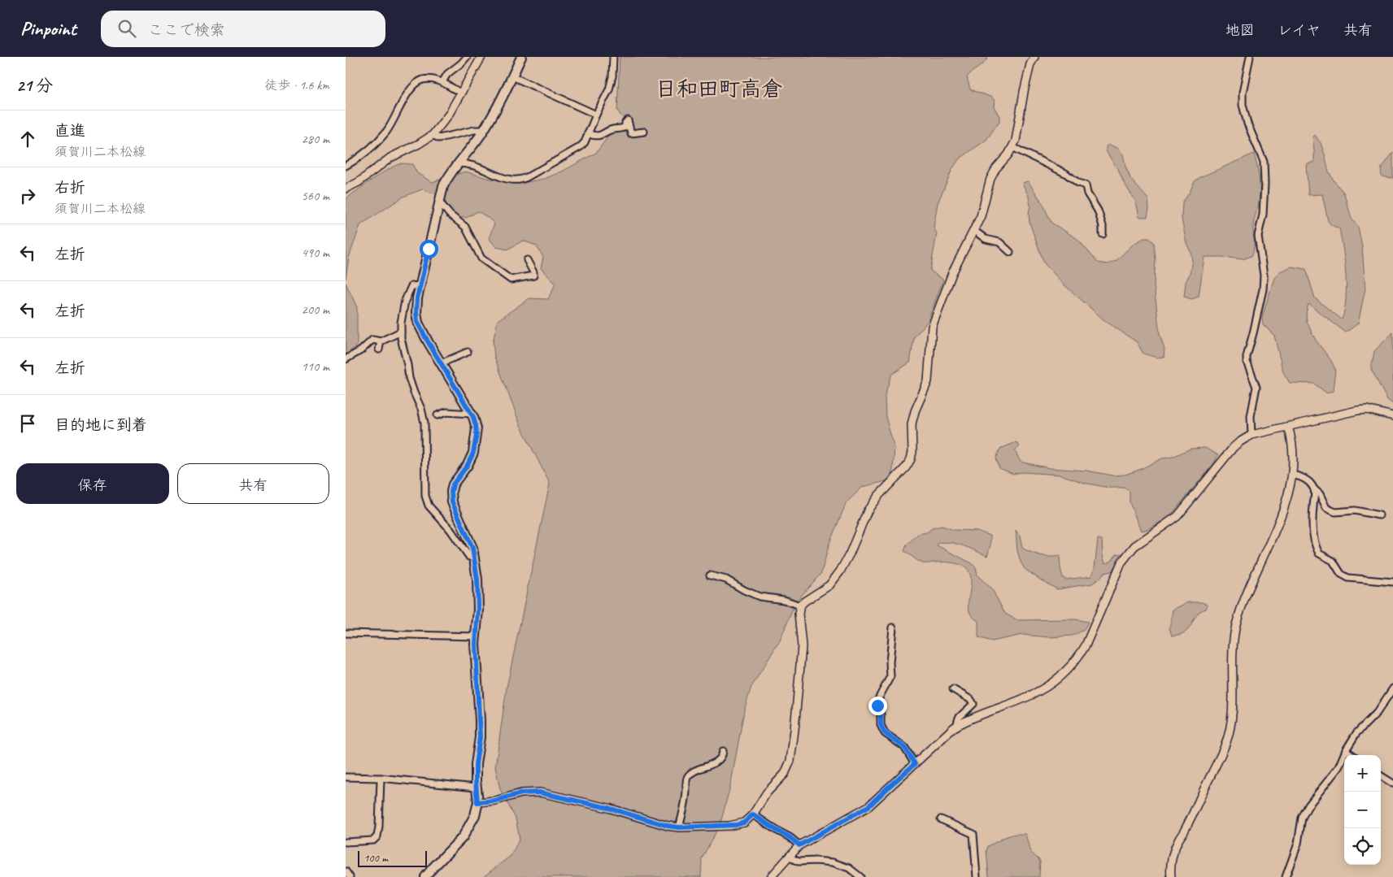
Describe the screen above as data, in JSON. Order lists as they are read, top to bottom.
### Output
{
  "districts": ["日和田町高倉"],
  "scale_bar": "100 m",
  "page": {
    "header": "Pinpoint",
    "search": "ここで検索",
    "nav": ["地図", "レイヤ", "共有"],
    "heading": ["21 分", "徒歩 · 1.6 km"],
    "list": [
      ["直進", "須賀川二本松線", "280 m"],
      ["右折", "須賀川二本松線", "560 m"],
      ["左折", "490 m"],
      ["左折", "200 m"],
      ["左折", "110 m"],
      "目的地に到着"
    ],
    "buttons": ["保存", "共有"],
    "map_buttons": ["+", "−"],
    "scale": "100 m"
  }
}
